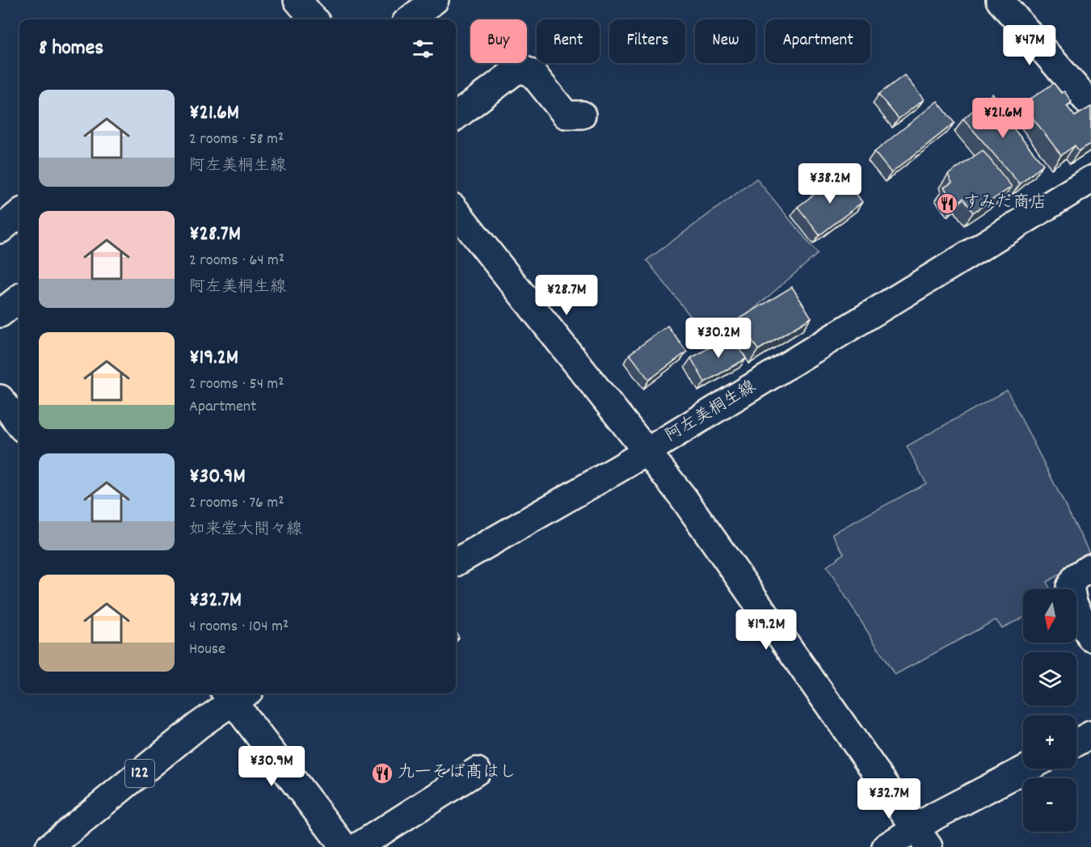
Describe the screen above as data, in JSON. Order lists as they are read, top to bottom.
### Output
{
  "streets": {
    "main road": ["阿左美桐生線", "122"]
  },
  "places": {
    "restaurant": ["すみだ商店", "九一そば髙はし"]
  },
  "north": "bottom",
  "page": {
    "chip": [
      "Buy",
      "Rent",
      "Filters",
      "New",
      "Apartment"
    ],
    "heading": "8 homes",
    "price": [
      "¥47M",
      "¥21.6M",
      "¥38.2M",
      "¥28.7M",
      "¥30.2M",
      "¥19.2M",
      "¥30.9M",
      "¥32.7M"
    ],
    "list": [
      {
        "name": "¥21.6M",
        "note": "2 rooms · 58 m² · 阿左美桐生線"
      },
      {
        "name": "¥28.7M",
        "note": "2 rooms · 64 m² · 阿左美桐生線"
      },
      {
        "name": "¥19.2M",
        "note": "2 rooms · 54 m² · Apartment"
      },
      {
        "name": "¥30.9M",
        "note": "2 rooms · 76 m² · 如来堂大間々線"
      },
      {
        "name": "¥32.7M",
        "note": "4 rooms · 104 m² · House"
      }
    ],
    "map_buttons": ["+", "−"]
  }
}
